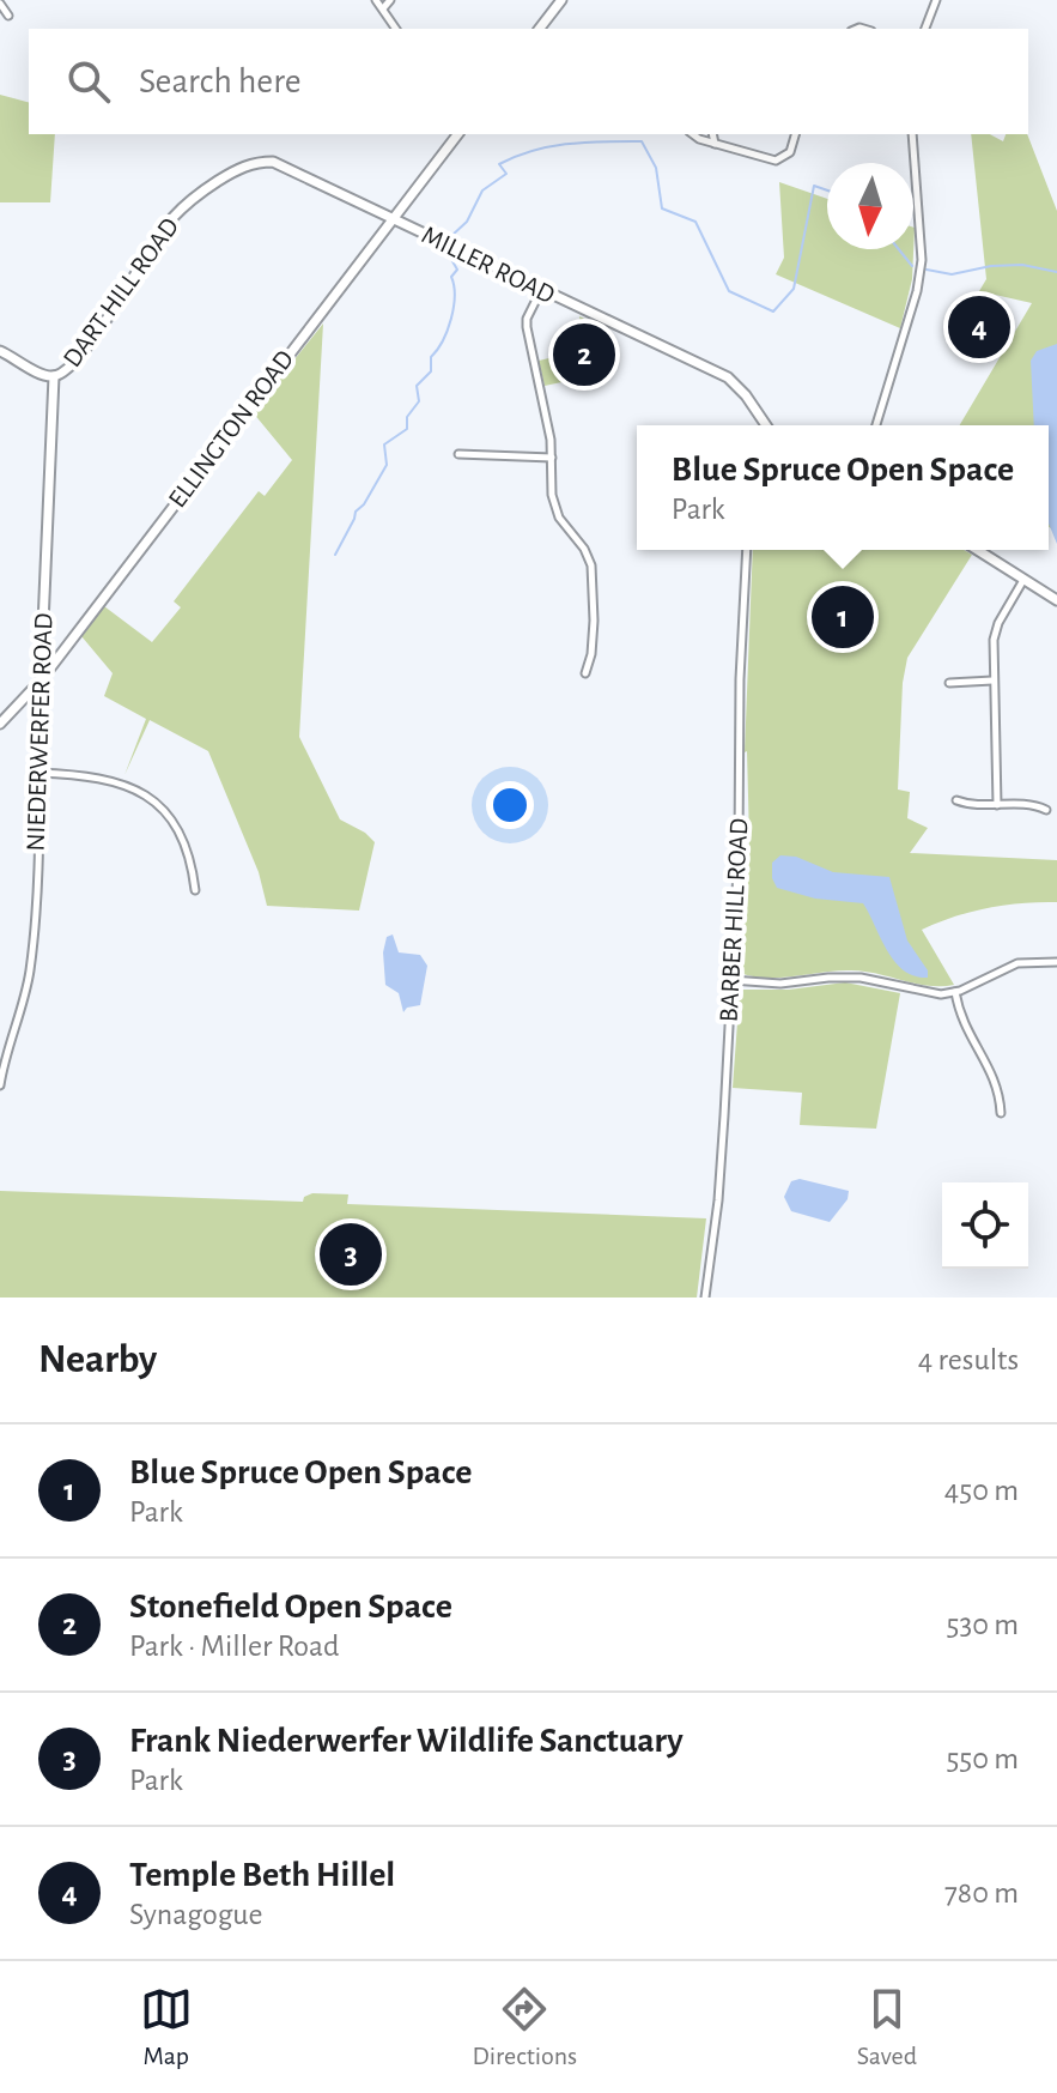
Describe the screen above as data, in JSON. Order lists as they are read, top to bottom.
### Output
{
  "streets": {
    "street": [
      "MILLER ROAD",
      "DART HILL ROAD",
      "ELLINGTON ROAD",
      "NIEDERWERFER ROAD",
      "BARBER HILL ROAD"
    ]
  },
  "crossings": [
    ["MILLER ROAD", "DART HILL ROAD"],
    ["MILLER ROAD", "ELLINGTON ROAD"],
    ["DART HILL ROAD", "ELLINGTON ROAD"],
    ["DART HILL ROAD", "NIEDERWERFER ROAD"],
    ["ELLINGTON ROAD", "NIEDERWERFER ROAD"]
  ],
  "north": "bottom",
  "page": {
    "search": "Search here",
    "pins": [
      "4",
      "2",
      "1",
      "3"
    ],
    "popup": ["Blue Spruce Open Space", "Park"],
    "heading": ["Nearby", "4 results"],
    "list": [
      {
        "mark": "1",
        "name": "Blue Spruce Open Space",
        "note": "Park",
        "value": "450 m"
      },
      {
        "mark": "2",
        "name": "Stonefield Open Space",
        "note": "Park · Miller Road",
        "value": "530 m"
      },
      {
        "mark": "3",
        "name": "Frank Niederwerfer Wildlife Sanctuary",
        "note": "Park",
        "value": "550 m"
      },
      {
        "mark": "4",
        "name": "Temple Beth Hillel",
        "note": "Synagogue",
        "value": "780 m"
      }
    ],
    "nav": ["Map", "Directions", "Saved"]
  }
}
